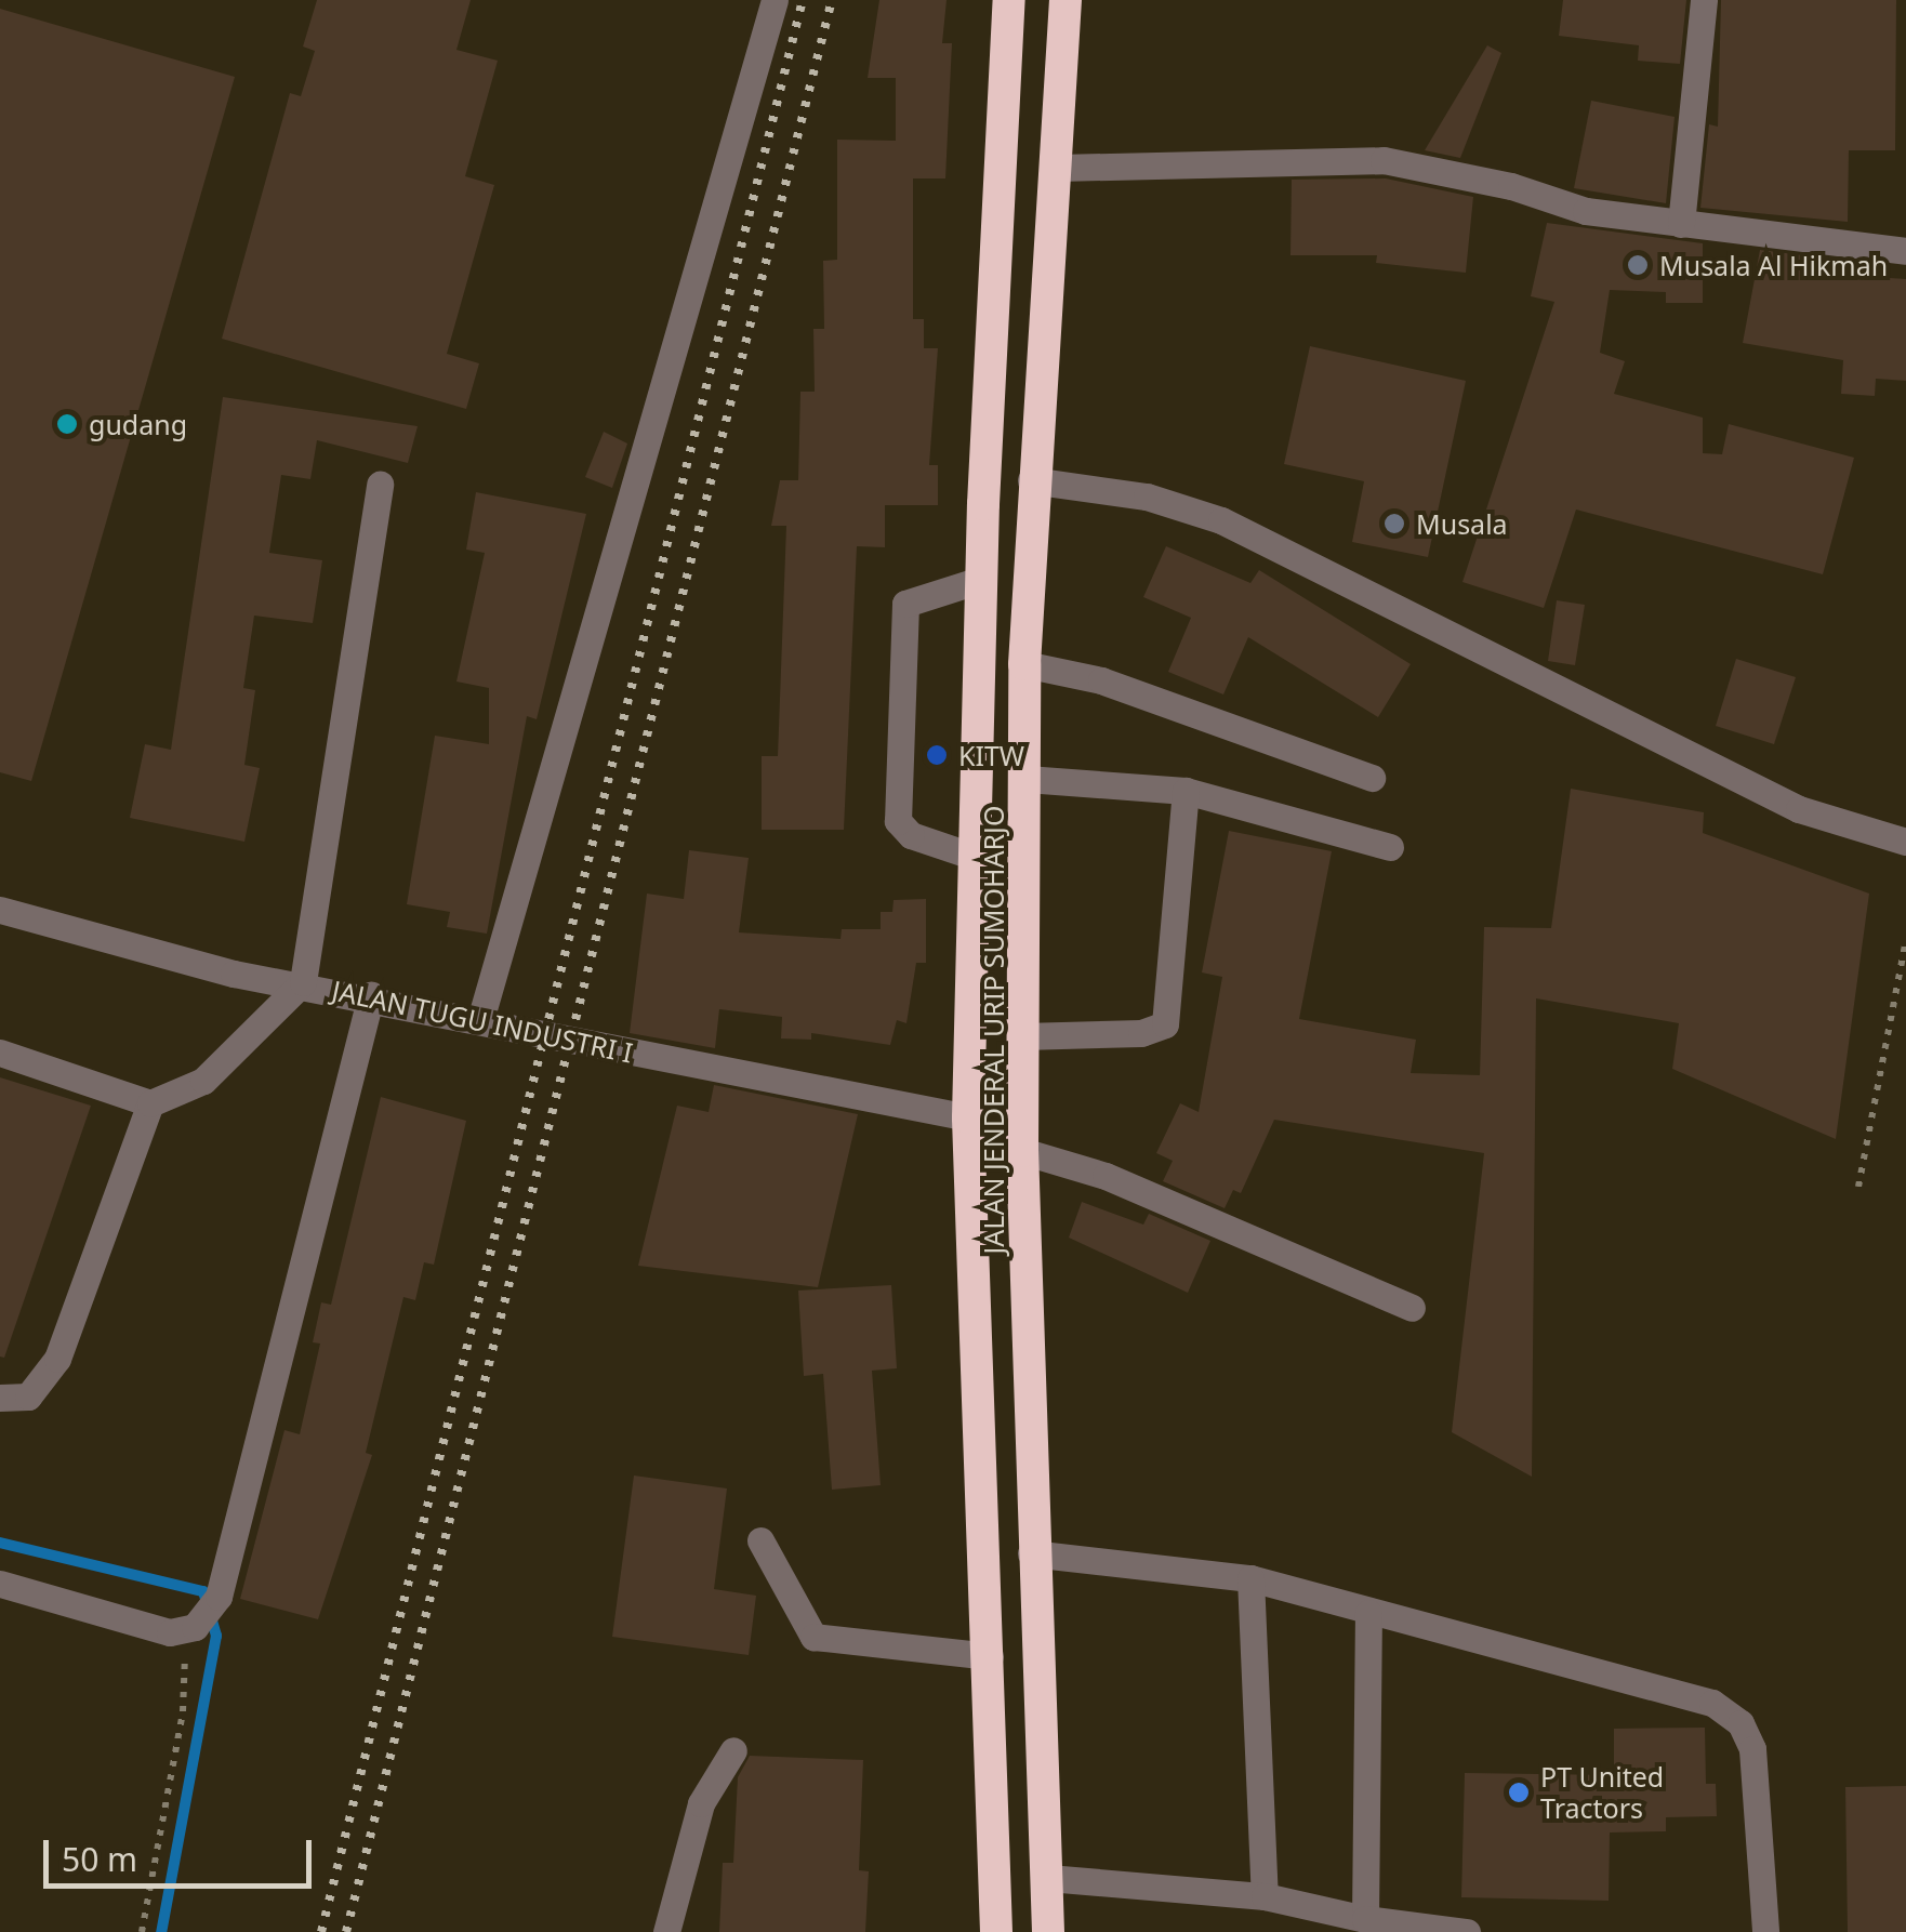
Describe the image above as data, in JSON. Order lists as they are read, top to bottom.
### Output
{
  "streets": {
    "highway": ["JALAN JENDERAL URIP SUMOHARJO"],
    "street": ["JALAN TUGU INDUSTRI I"]
  },
  "crossings": [
    ["JALAN TUGU INDUSTRI I", "JALAN JENDERAL URIP SUMOHARJO"]
  ],
  "places": [
    "Musala Al Hikmah",
    "gudang",
    "Musala",
    "KITW",
    "PT United Tractors"
  ],
  "scale_bar": "50 m"
}
